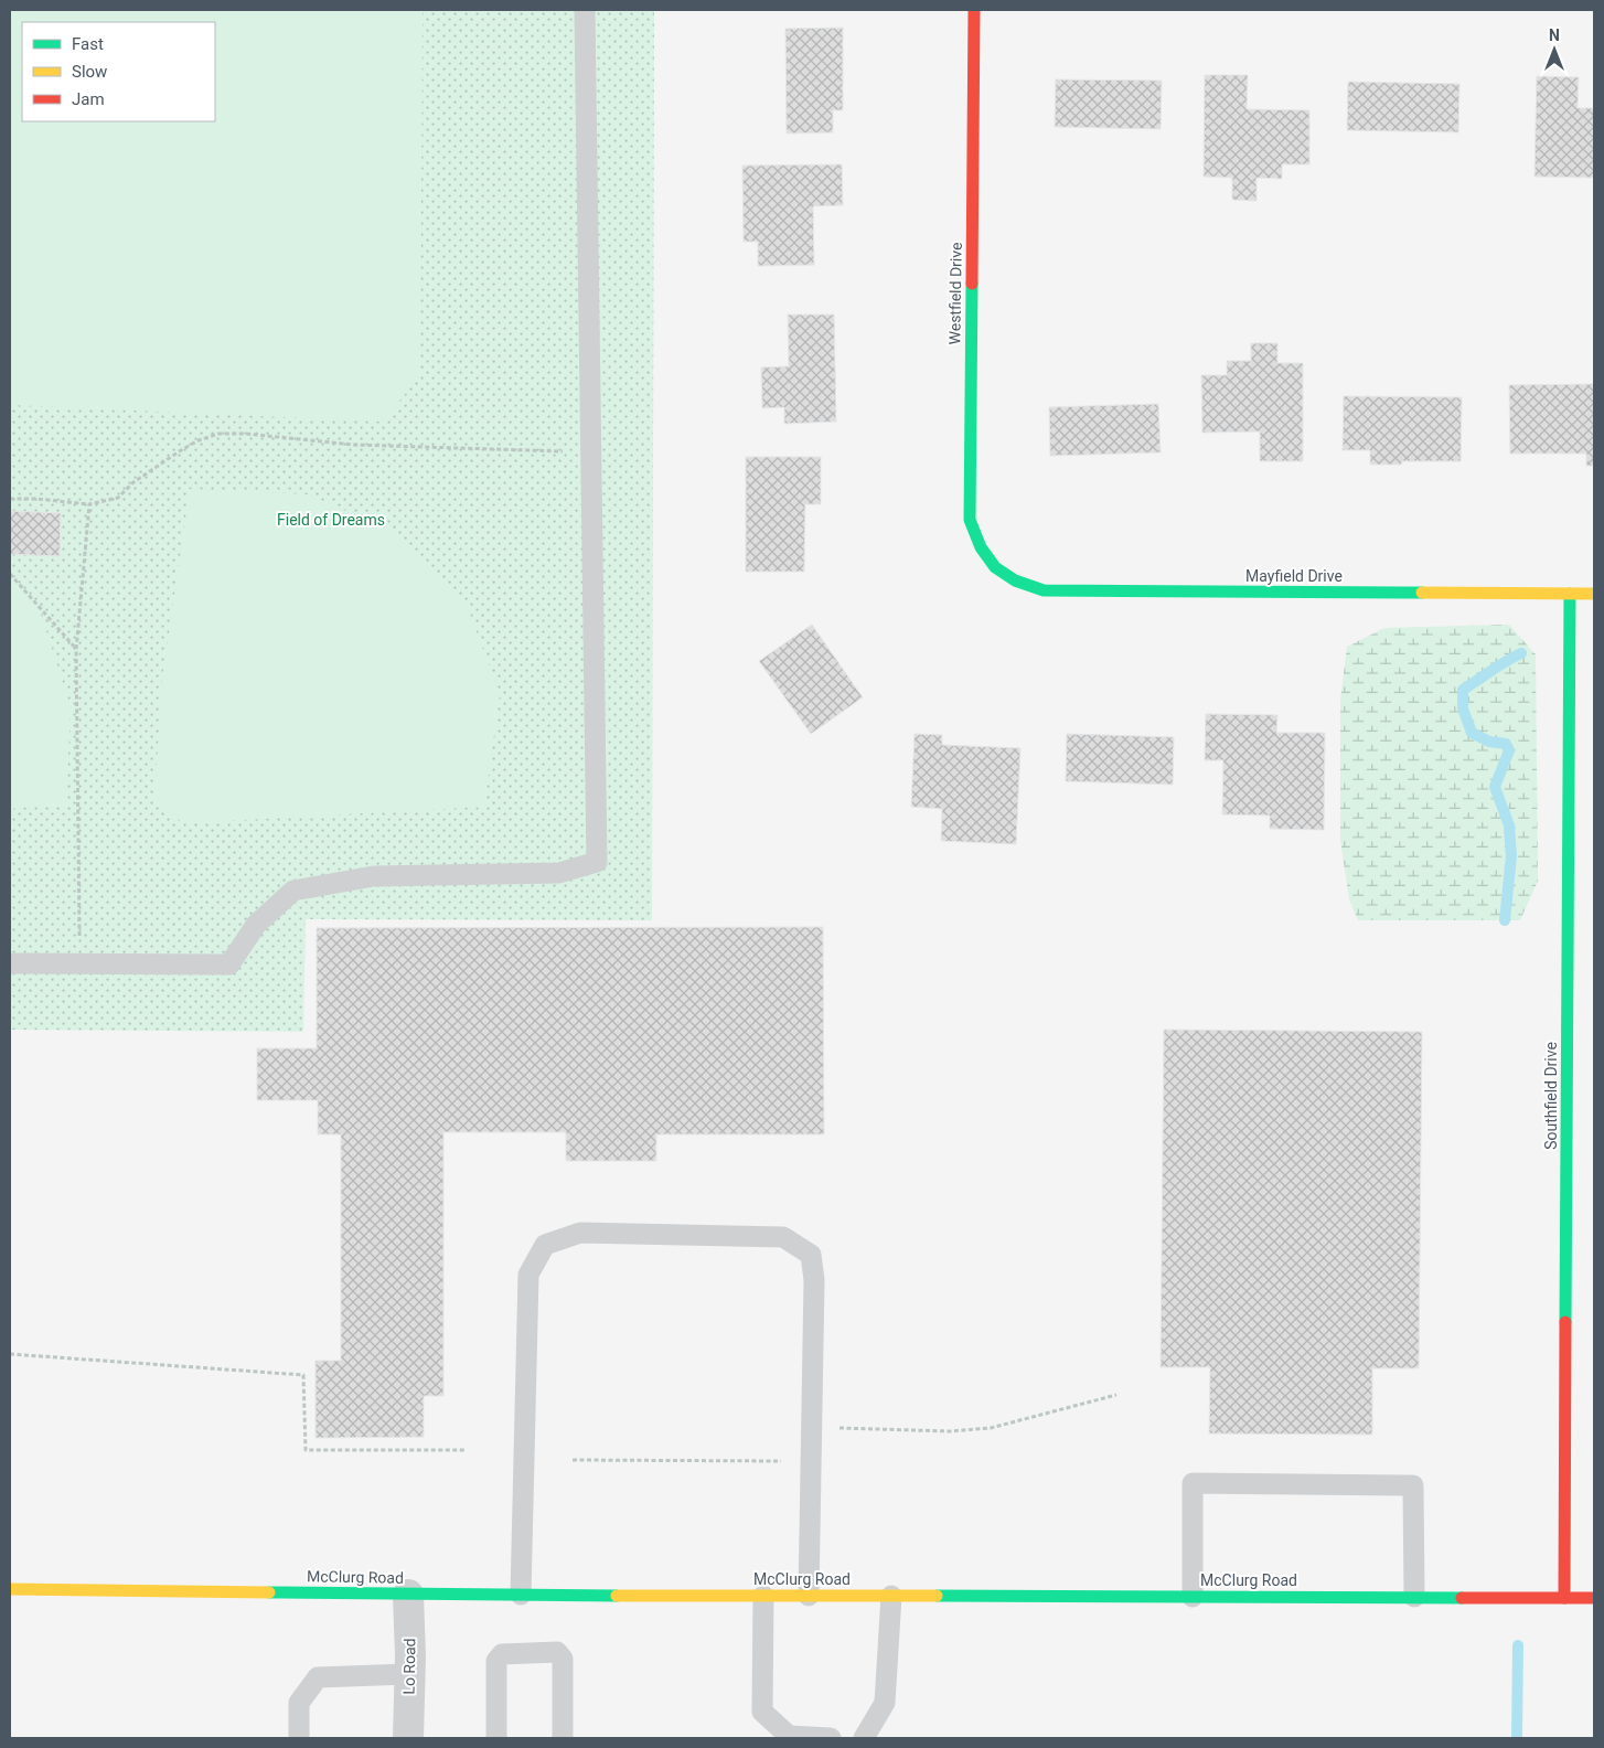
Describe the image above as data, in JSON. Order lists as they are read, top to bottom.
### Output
{
  "streets": {
    "street": [
      "Westfield Drive",
      "Mayfield Drive",
      "Southfield Drive",
      "McClurg Road",
      "Lo Road"
    ]
  },
  "crossings": [
    ["Westfield Drive", "Mayfield Drive"],
    ["Mayfield Drive", "Southfield Drive"],
    ["Southfield Drive", "McClurg Road"],
    ["McClurg Road", "Lo Road"]
  ],
  "parks": ["Field of Dreams"],
  "legend": ["Fast", "Slow", "Jam"],
  "north": "top"
}
